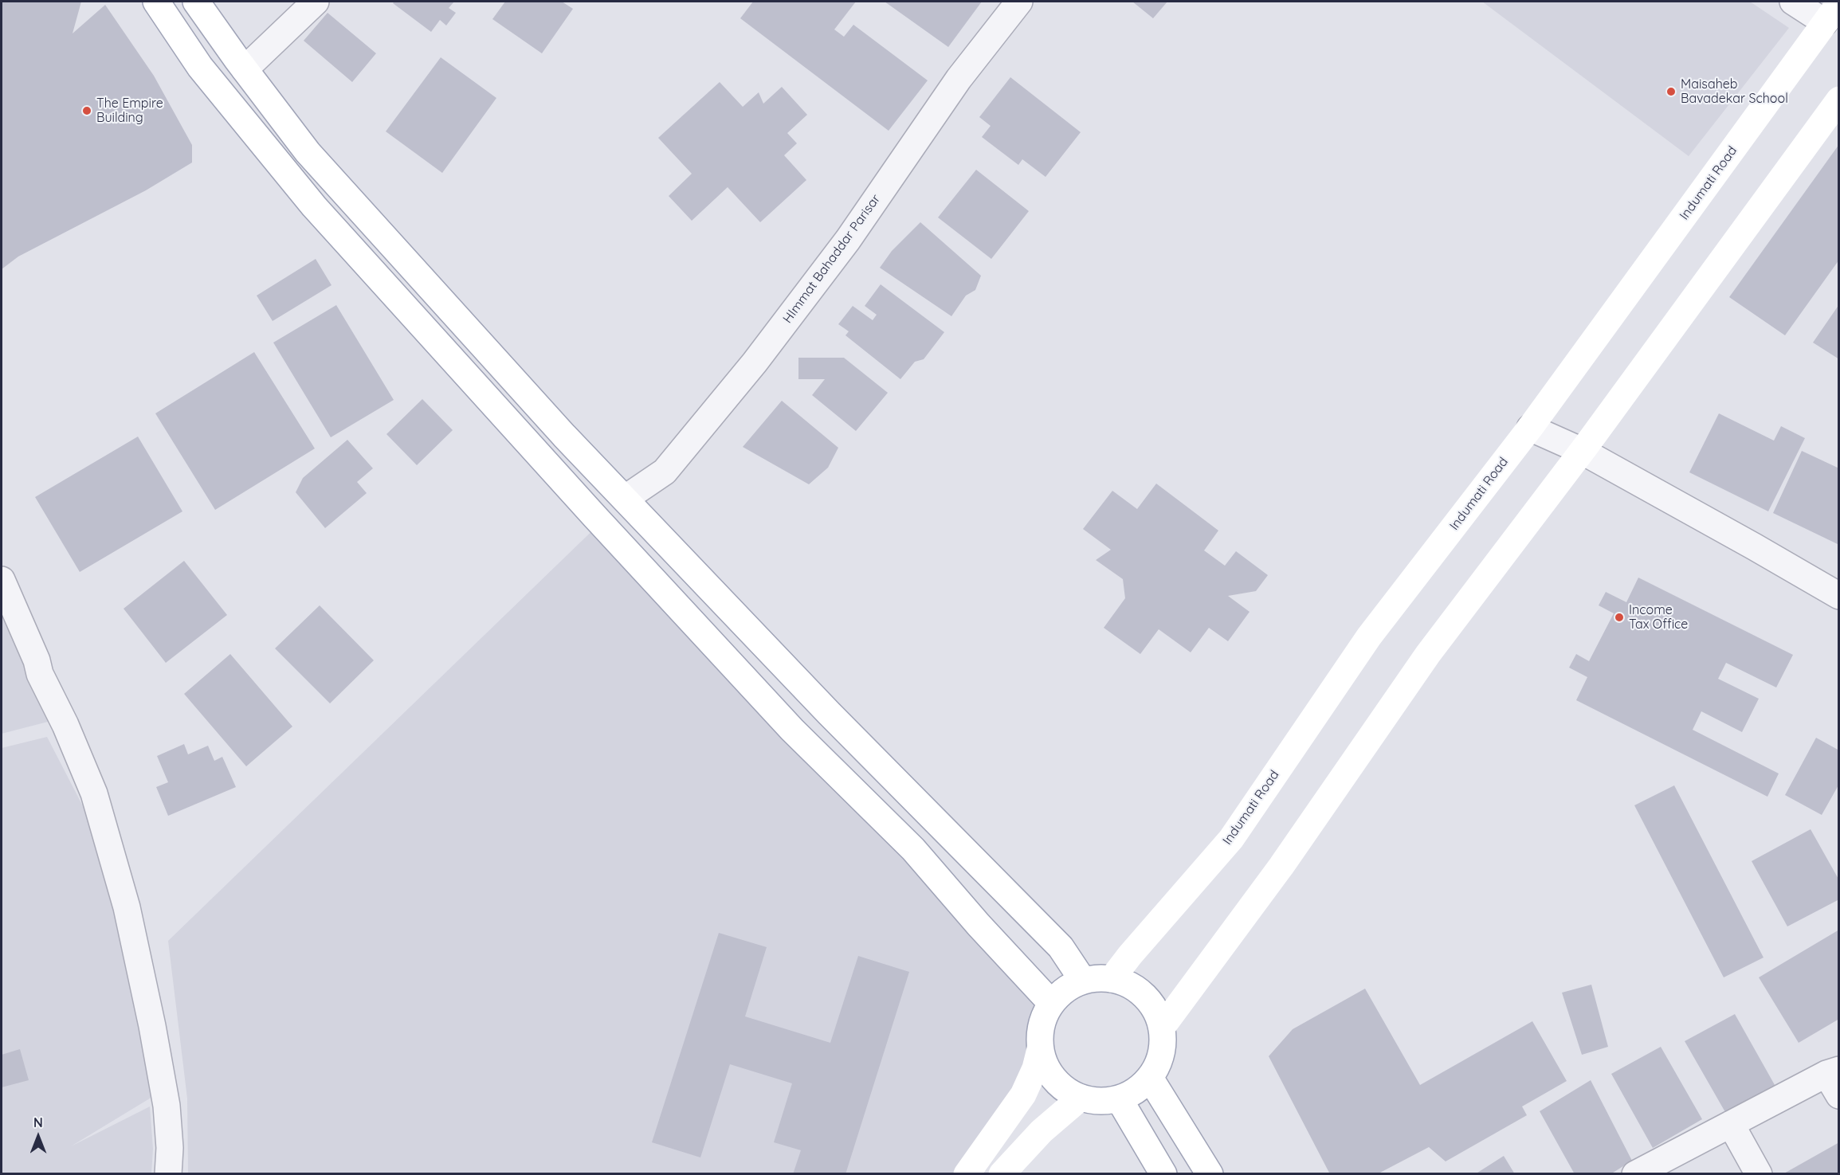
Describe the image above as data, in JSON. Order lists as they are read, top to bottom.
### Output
{
  "streets": {
    "main road": ["Indumati Road"],
    "street": ["HImmat Bahaddar Parisar"]
  },
  "places": ["Maisaheb Bavadekar School", "The Empire Building", "Income Tax Office"],
  "north": "top"
}
